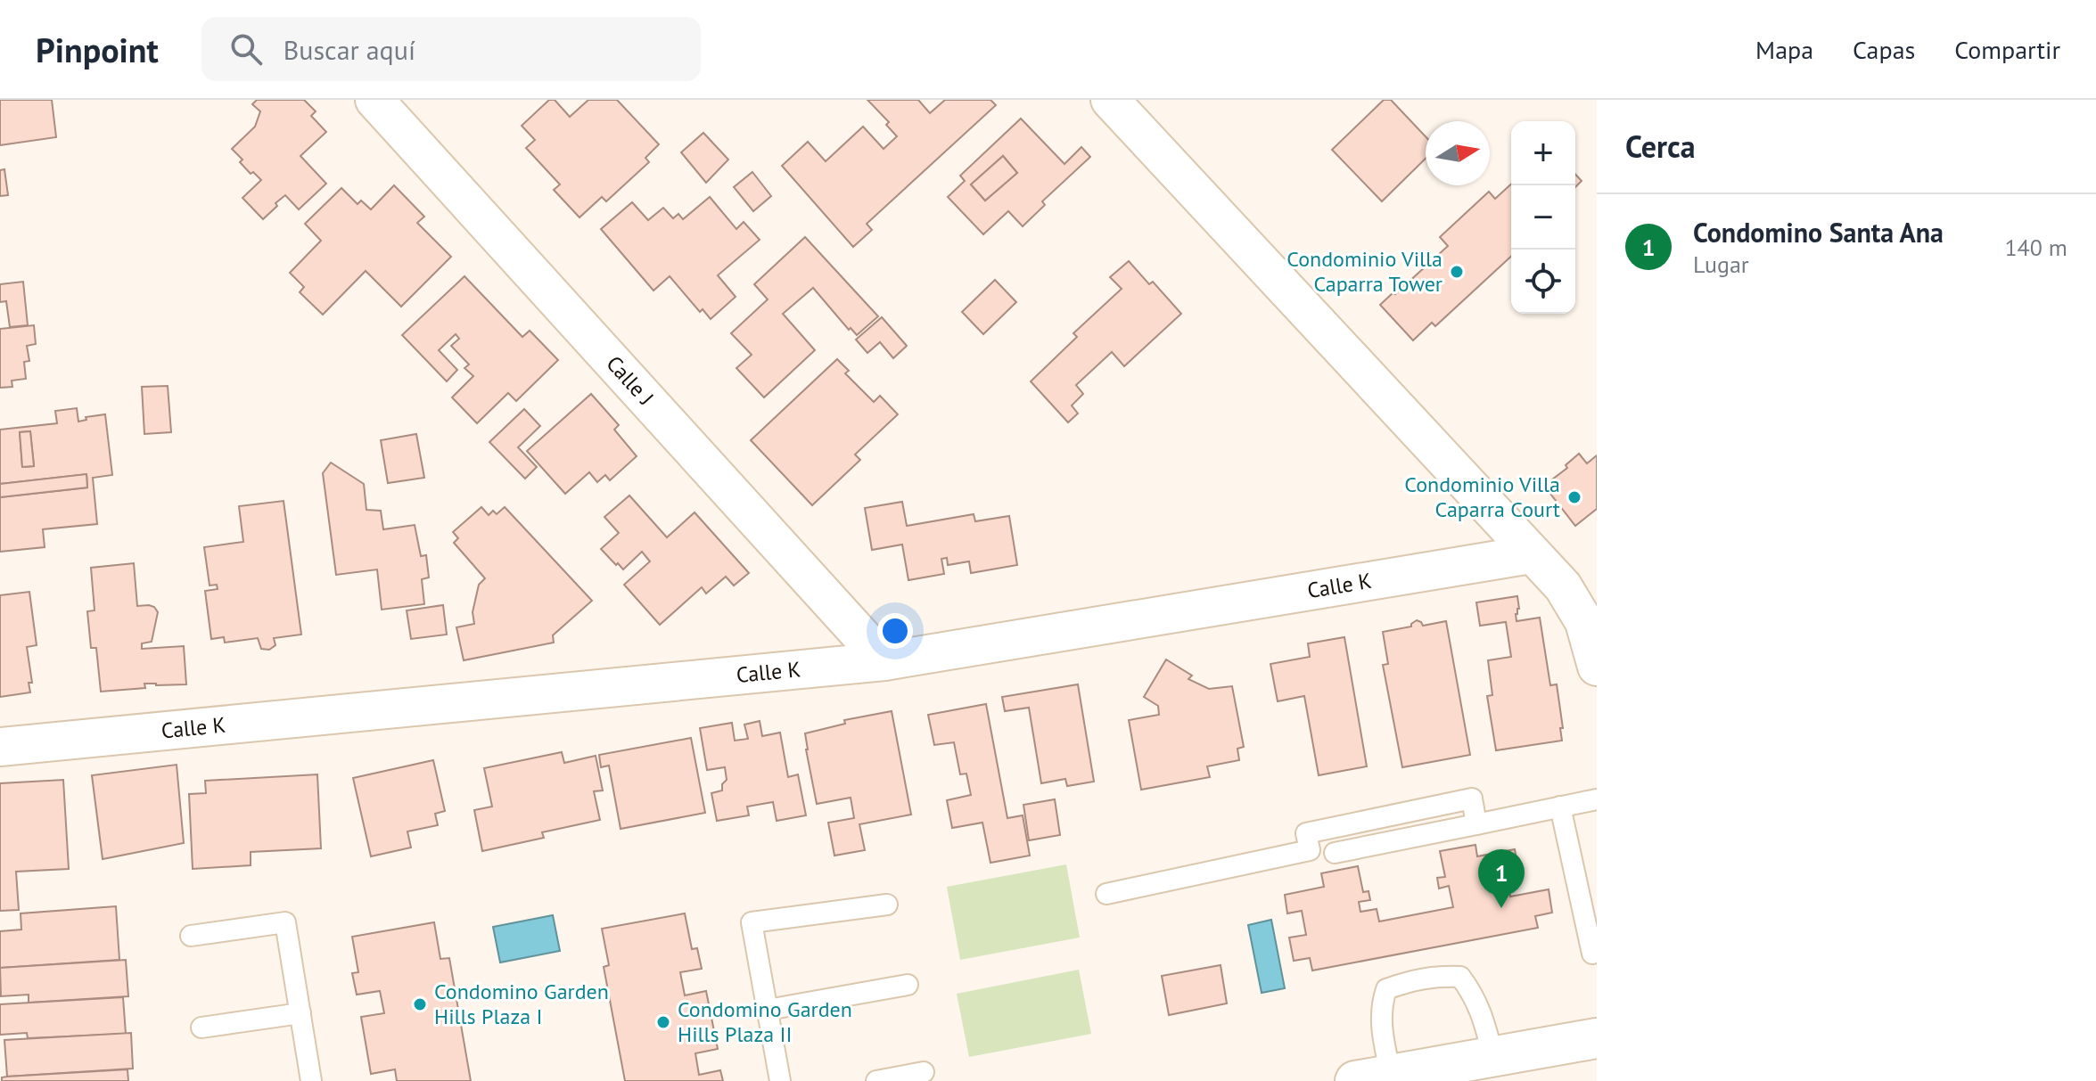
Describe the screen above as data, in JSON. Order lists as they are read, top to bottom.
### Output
{
  "streets": {
    "street": ["Calle J", "Calle K"]
  },
  "crossings": [
    ["Calle J", "Calle K"]
  ],
  "places": [
    "Condominio Villa Caparra Tower",
    "Condominio Villa Caparra Court",
    "Condomino Garden Hills Plaza I",
    "Condomino Garden Hills Plaza II"
  ],
  "north": "right",
  "page": {
    "header": "Pinpoint",
    "search": "Buscar aquí",
    "nav": ["Mapa", "Capas", "Compartir"],
    "heading": "Cerca",
    "map_buttons": ["+", "−"],
    "list": [
      {
        "mark": "1",
        "name": "Condomino Santa Ana",
        "note": "Lugar",
        "value": "140 m"
      }
    ],
    "pins": "1"
  }
}
